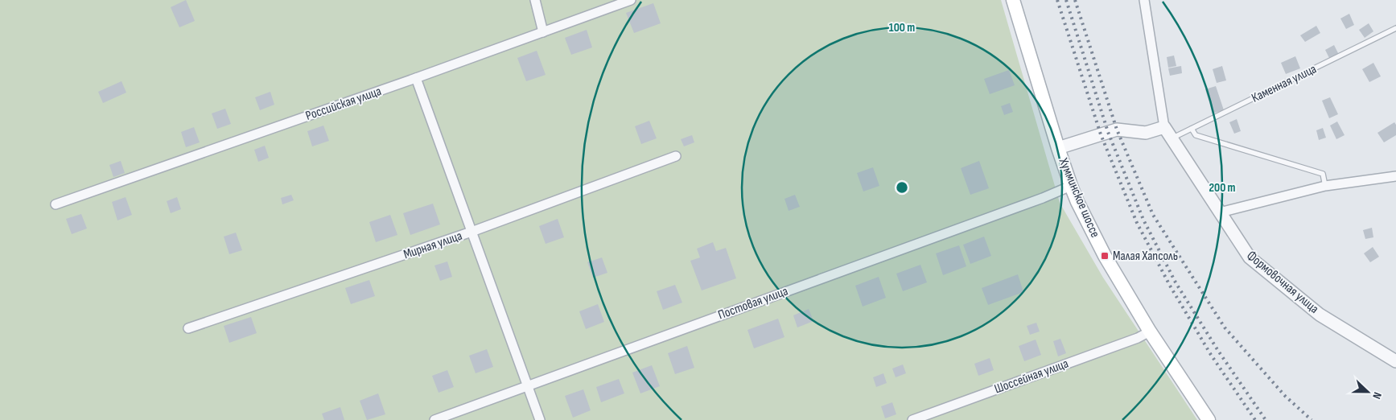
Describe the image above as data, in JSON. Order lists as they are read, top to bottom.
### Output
{
  "streets": {
    "main road": ["Хумминское шоссе"],
    "street": [
      "Российская улица",
      "Мирная улица",
      "Формовочная улица",
      "Постовая улица",
      "Шоссейная улица"
    ],
    "lane": ["Каменная улица"]
  },
  "crossings": [
    ["Каменная улица", "Формовочная улица"],
    ["Хумминское шоссе", "Постовая улица"],
    ["Хумминское шоссе", "Шоссейная улица"]
  ],
  "places": {
    "transit": ["Малая Хапсоль"]
  },
  "north": "right",
  "rings": ["100 m", "200 m"]
}
